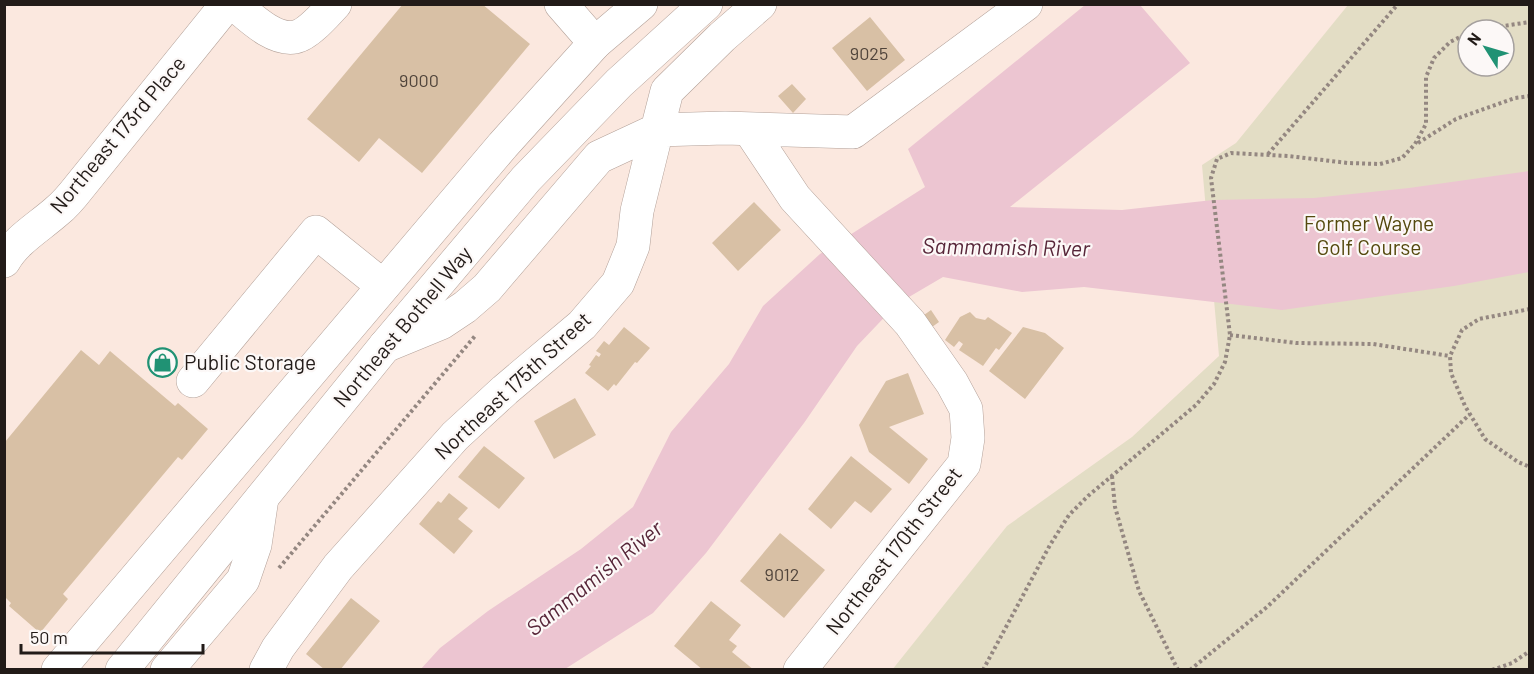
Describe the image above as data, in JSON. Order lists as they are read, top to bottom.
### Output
{
  "streets": {
    "street": [
      "Northeast 173rd Place",
      "Northeast Bothell Way",
      "Northeast 175th Street",
      "Northeast 170th Street"
    ]
  },
  "water": ["Sammamish River"],
  "parks": ["Former Wayne Golf Course"],
  "places": {
    "shop": ["Public Storage"]
  },
  "house_numbers": ["9025", "9000", "9012"],
  "scale_bar": "50 m",
  "north": "top left"
}
